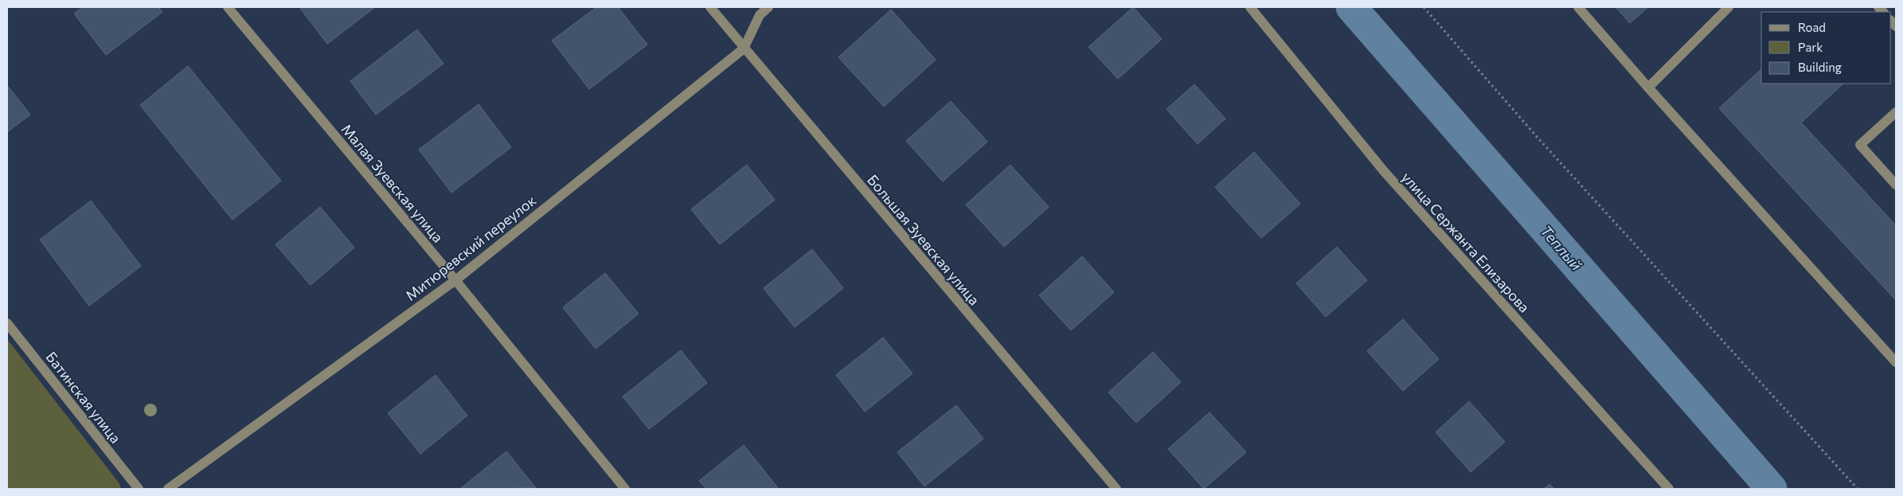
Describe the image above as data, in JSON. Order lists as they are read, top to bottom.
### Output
{
  "streets": {
    "street": [
      "Малая Зуевская улица",
      "Большая Зуевская улица",
      "улица Сержанта Елизарова",
      "Митюревский переулок",
      "Батинская улица"
    ]
  },
  "crossings": [
    ["Малая Зуевская улица", "Митюревский переулок"],
    ["Большая Зуевская улица", "Митюревский переулок"]
  ],
  "water": ["Теплый"],
  "legend": ["Road", "Park", "Building"]
}
